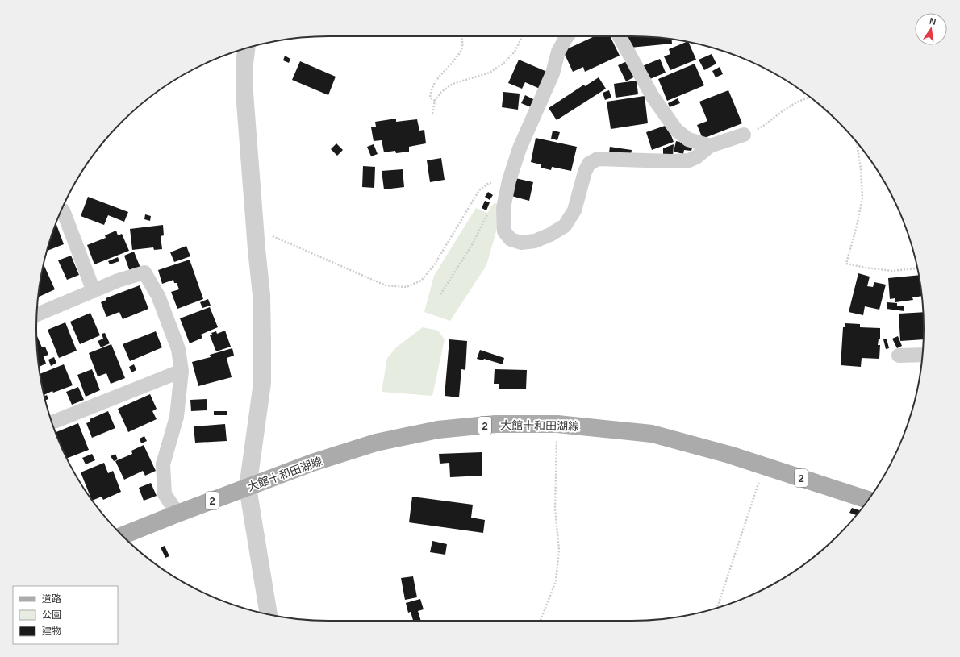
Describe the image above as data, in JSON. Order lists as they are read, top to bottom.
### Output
{
  "streets": {
    "main road": ["2", "大館十和田湖線"]
  },
  "legend": ["道路", "公園", "建物"],
  "north": "top"
}
